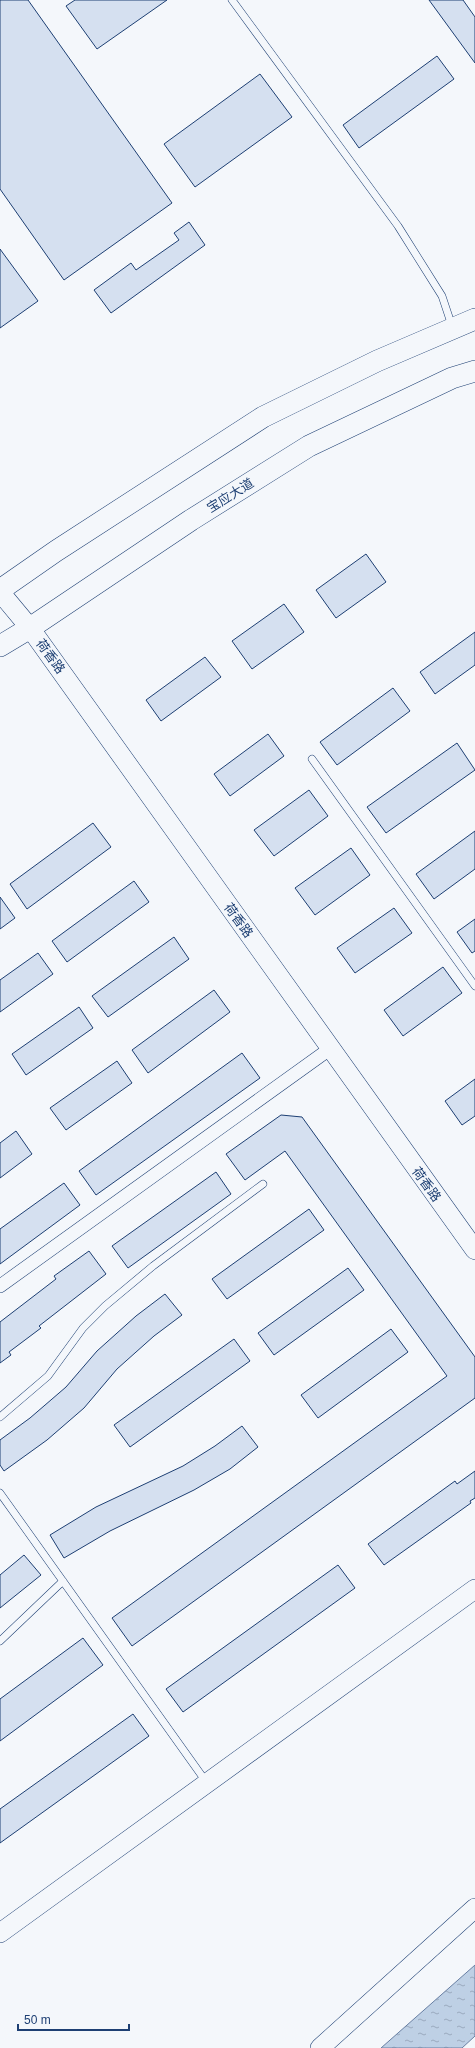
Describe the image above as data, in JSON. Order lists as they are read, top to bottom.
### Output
{
  "streets": {
    "main road": ["宝应大道"],
    "street": ["荷香路"]
  },
  "crossings": [
    ["宝应大道", "荷香路"]
  ],
  "scale_bar": "50 m"
}
